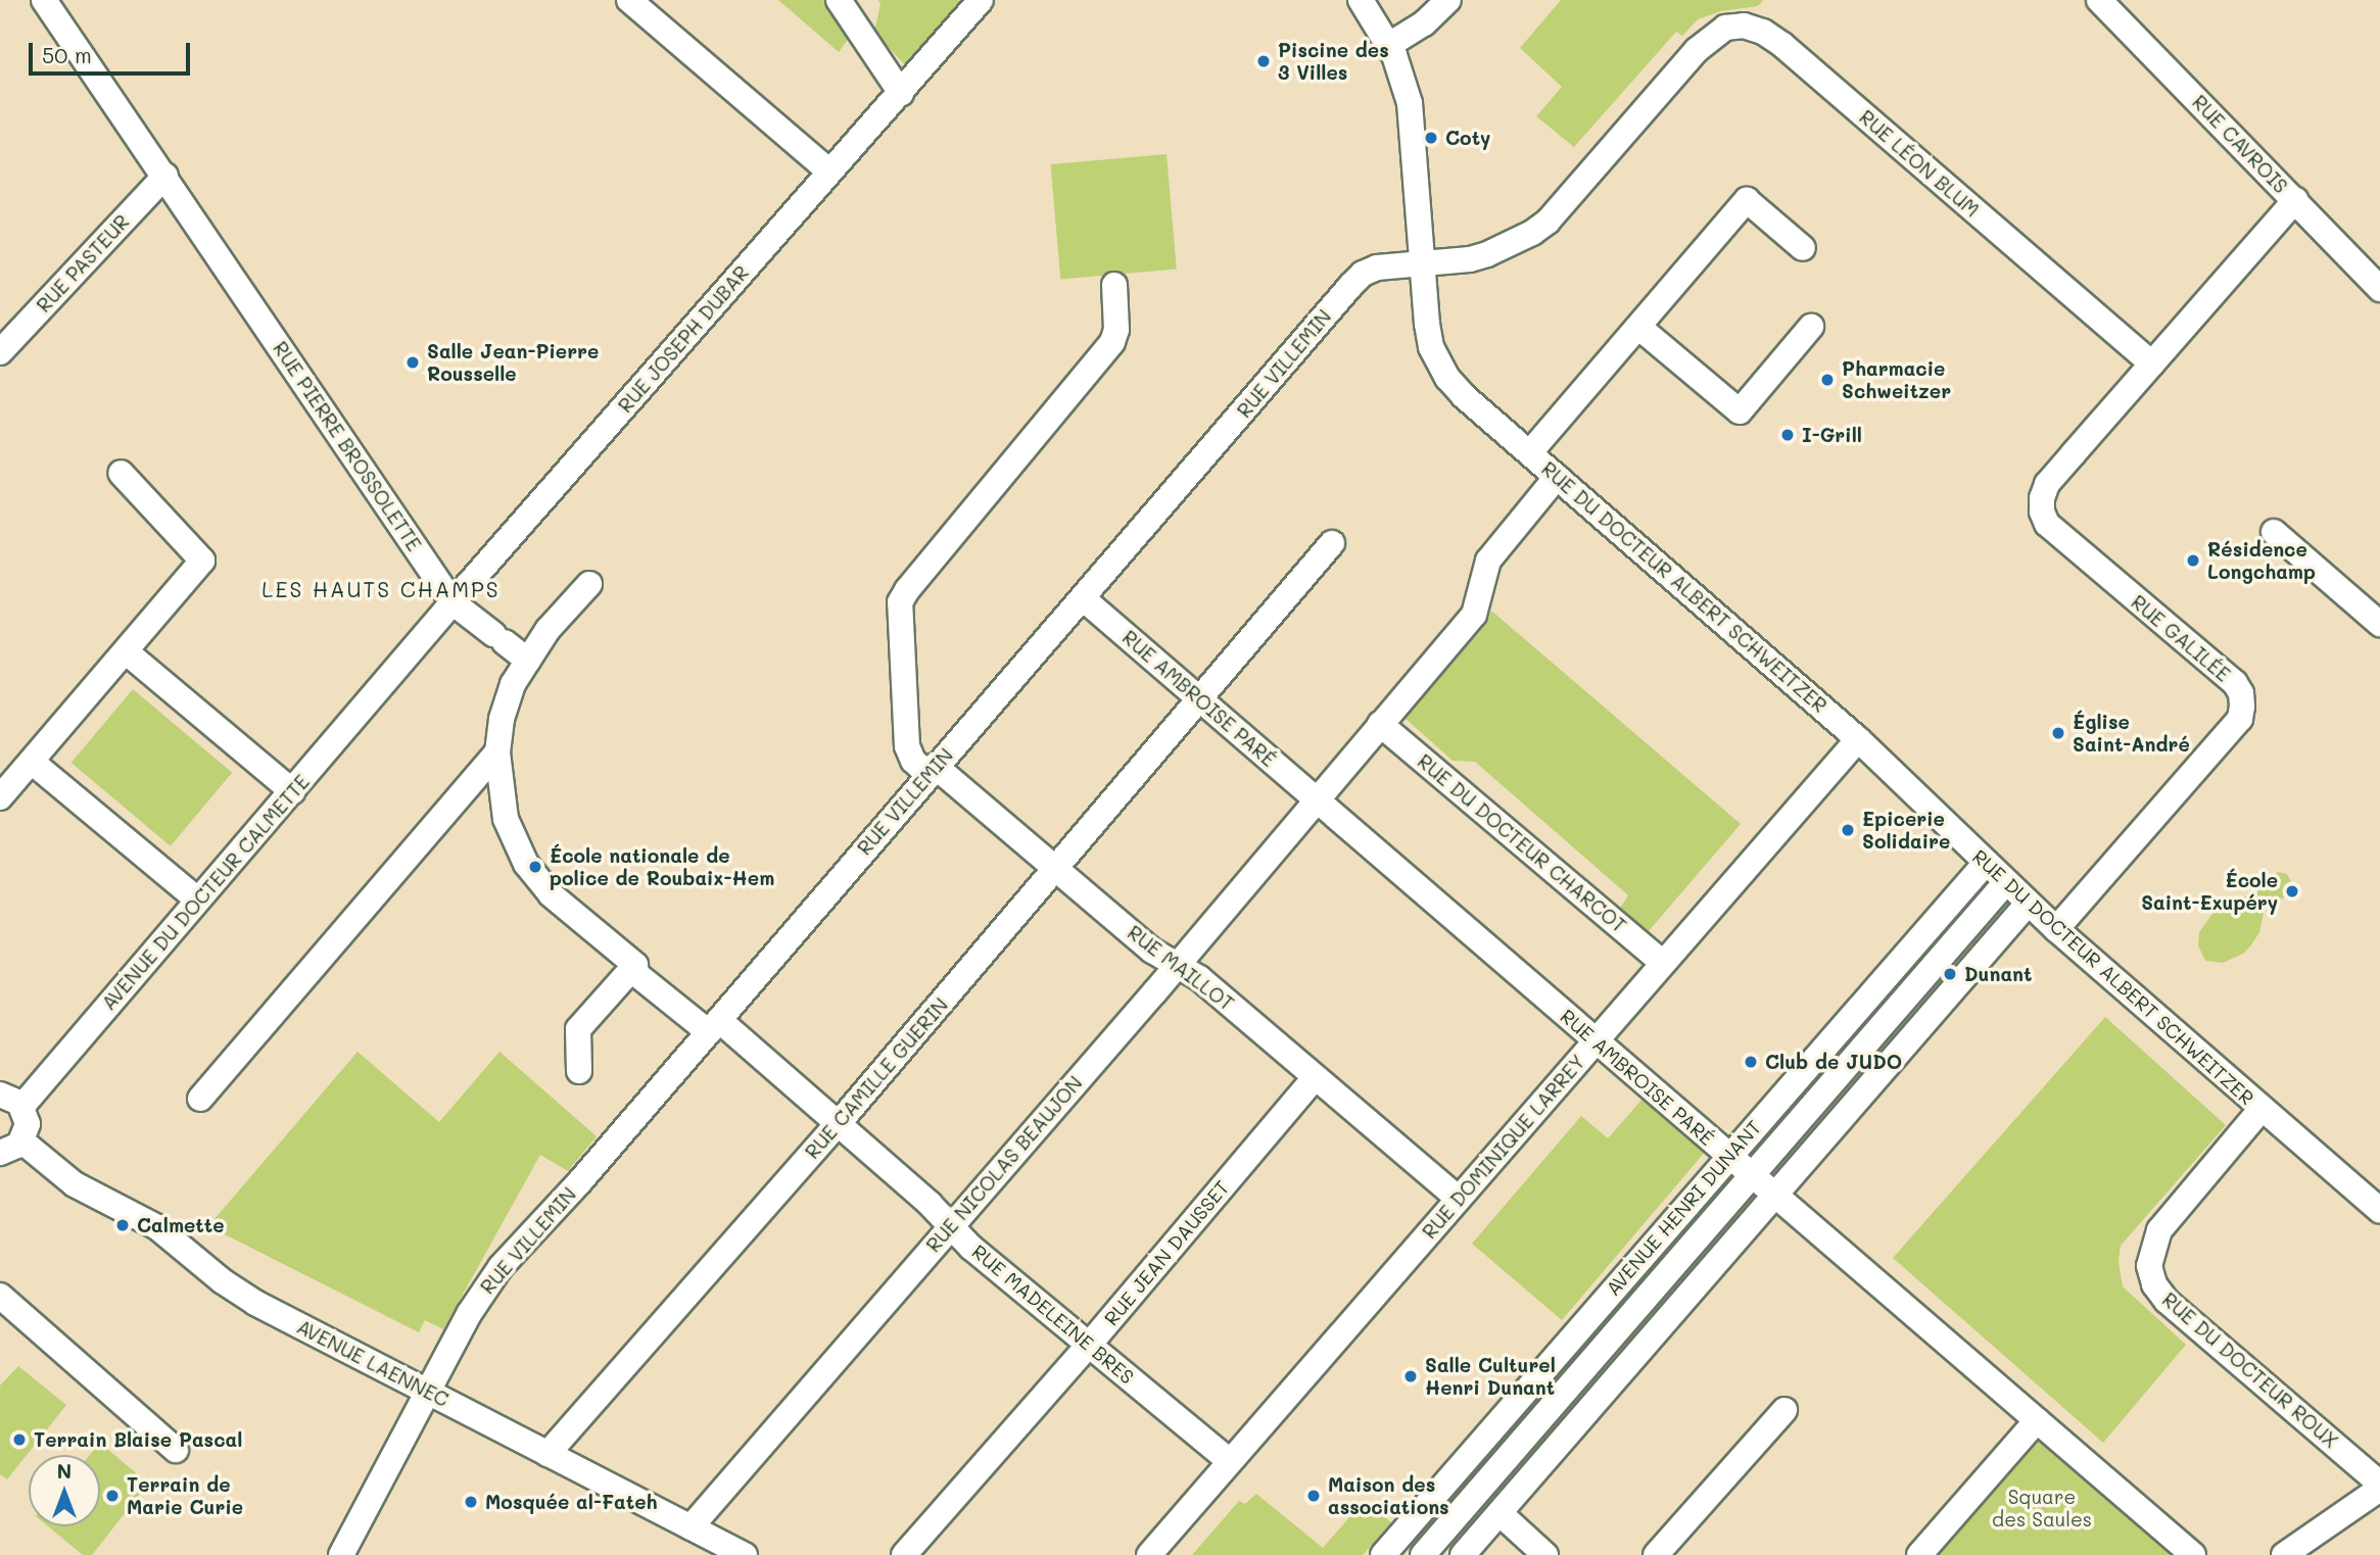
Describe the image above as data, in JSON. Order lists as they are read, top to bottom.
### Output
{
  "streets": {
    "street": [
      "RUE CAVROIS",
      "RUE LÉON BLUM",
      "RUE PASTEUR",
      "RUE JOSEPH DUBAR",
      "RUE VILLEMIN",
      "RUE PIERRE BROSSOLETTE",
      "RUE DU DOCTEUR ALBERT SCHWEITZER",
      "RUE GALILÉE",
      "RUE AMBROISE PARÉ",
      "RUE DU DOCTEUR CHARCOT",
      "AVENUE DU DOCTEUR CALMETTE",
      "RUE MAILLOT",
      "RUE CAMILLE GUERIN",
      "RUE DOMINIQUE LARREY",
      "RUE NICOLAS BEAUJON",
      "AVENUE HENRI DUNANT",
      "RUE JEAN DAUSSET",
      "RUE MADELEINE BRES",
      "AVENUE LAENNEC",
      "RUE DU DOCTEUR ROUX"
    ]
  },
  "crossings": [
    ["RUE LÉON BLUM", "RUE VILLEMIN"],
    ["RUE LÉON BLUM", "RUE GALILÉE"],
    ["RUE PASTEUR", "RUE PIERRE BROSSOLETTE"],
    ["RUE JOSEPH DUBAR", "RUE PIERRE BROSSOLETTE"],
    ["RUE JOSEPH DUBAR", "AVENUE DU DOCTEUR CALMETTE"],
    ["RUE VILLEMIN", "RUE DU DOCTEUR ALBERT SCHWEITZER"],
    ["RUE VILLEMIN", "RUE AMBROISE PARÉ"],
    ["RUE VILLEMIN", "RUE MAILLOT"],
    ["RUE VILLEMIN", "RUE MADELEINE BRES"],
    ["RUE VILLEMIN", "AVENUE LAENNEC"],
    ["RUE PIERRE BROSSOLETTE", "RUE MADELEINE BRES"],
    ["RUE DU DOCTEUR ALBERT SCHWEITZER", "RUE GALILÉE"],
    ["RUE DU DOCTEUR ALBERT SCHWEITZER", "RUE DOMINIQUE LARREY"],
    ["RUE DU DOCTEUR ALBERT SCHWEITZER", "AVENUE HENRI DUNANT"],
    ["RUE DU DOCTEUR ALBERT SCHWEITZER", "RUE DU DOCTEUR ROUX"],
    ["RUE AMBROISE PARÉ", "RUE CAMILLE GUERIN"],
    ["RUE AMBROISE PARÉ", "RUE DOMINIQUE LARREY"],
    ["RUE AMBROISE PARÉ", "RUE NICOLAS BEAUJON"],
    ["RUE AMBROISE PARÉ", "AVENUE HENRI DUNANT"],
    ["RUE DU DOCTEUR CHARCOT", "RUE DOMINIQUE LARREY"],
    ["RUE MAILLOT", "RUE CAMILLE GUERIN"],
    ["RUE MAILLOT", "RUE DOMINIQUE LARREY"],
    ["RUE MAILLOT", "RUE NICOLAS BEAUJON"],
    ["RUE MAILLOT", "RUE JEAN DAUSSET"],
    ["RUE CAMILLE GUERIN", "RUE MADELEINE BRES"],
    ["RUE CAMILLE GUERIN", "AVENUE LAENNEC"],
    ["RUE DOMINIQUE LARREY", "RUE MADELEINE BRES"],
    ["RUE NICOLAS BEAUJON", "RUE MADELEINE BRES"],
    ["RUE NICOLAS BEAUJON", "AVENUE LAENNEC"],
    ["RUE JEAN DAUSSET", "RUE MADELEINE BRES"]
  ],
  "districts": ["LES HAUTS CHAMPS"],
  "parks": ["Square des Saules"],
  "places": [
    "Piscine des 3 Villes",
    "Coty",
    "Salle Jean-Pierre Rousselle",
    "Pharmacie Schweitzer",
    "I-Grill",
    "Résidence Longchamp",
    "Église Saint-André",
    "Epicerie Solidaire",
    "École nationale de police de Roubaix-Hem",
    "École Saint-Exupéry",
    "Dunant",
    "Club de JUDO",
    "Calmette",
    "Salle Culturel Henri Dunant",
    "Terrain Blaise Pascal",
    "Terrain de Marie Curie",
    "Maison des associations",
    "Mosquée al-Fateh"
  ],
  "scale_bar": "50 m",
  "north": "top"
}
